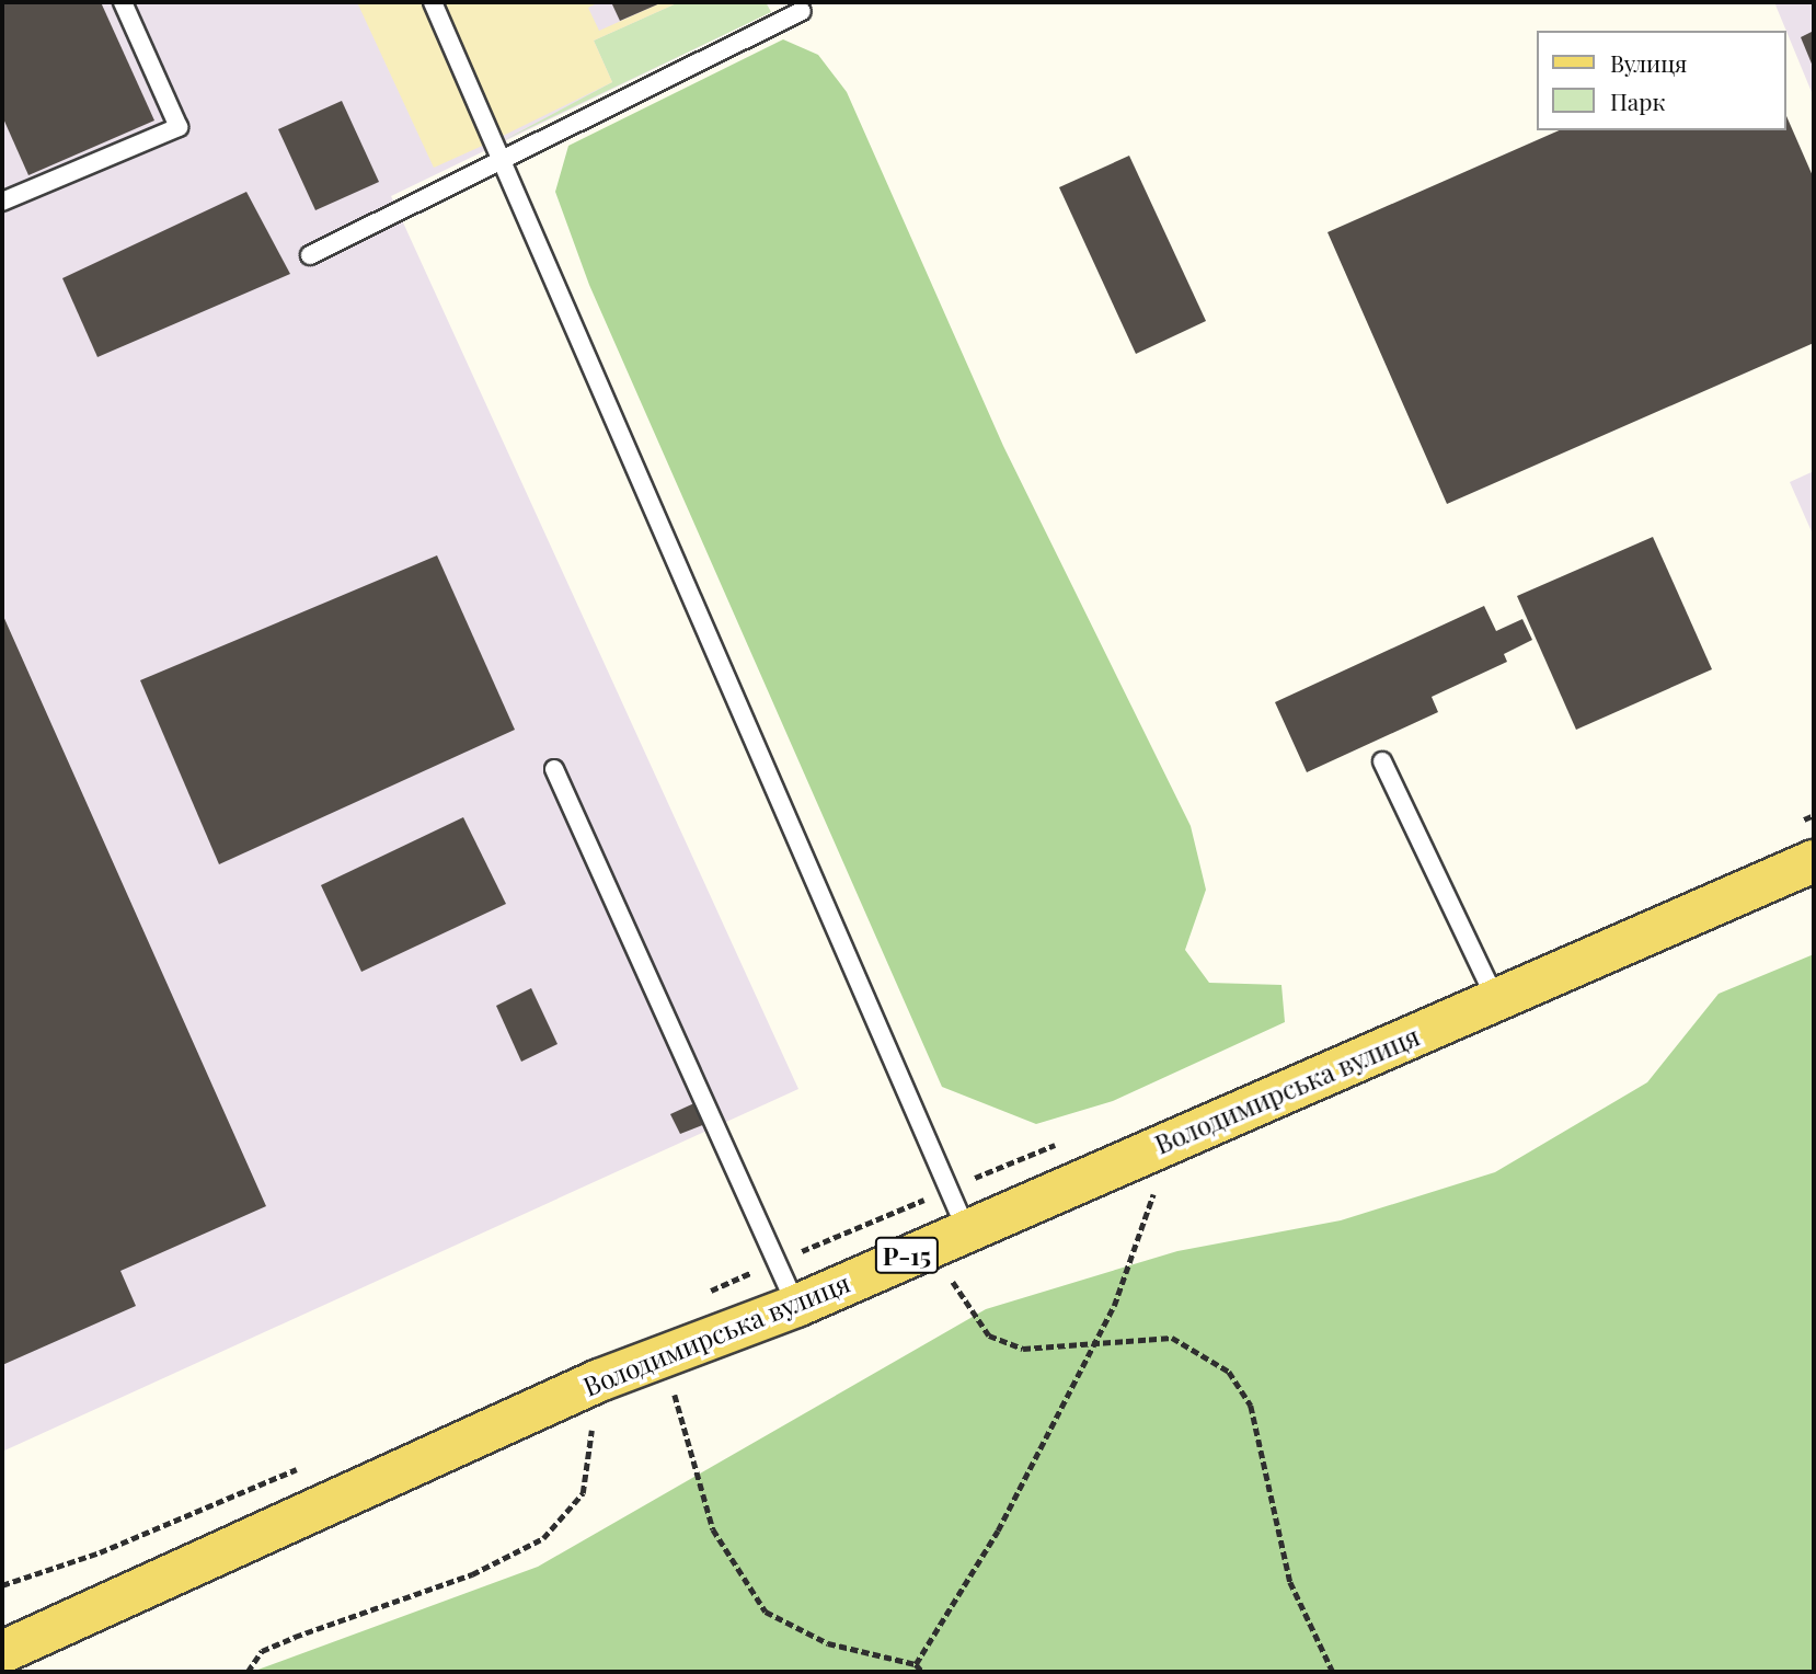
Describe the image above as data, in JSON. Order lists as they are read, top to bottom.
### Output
{
  "streets": {
    "main road": ["Володимирська вулиця", "Р-15"]
  },
  "legend": ["Вулиця", "Парк"]
}
